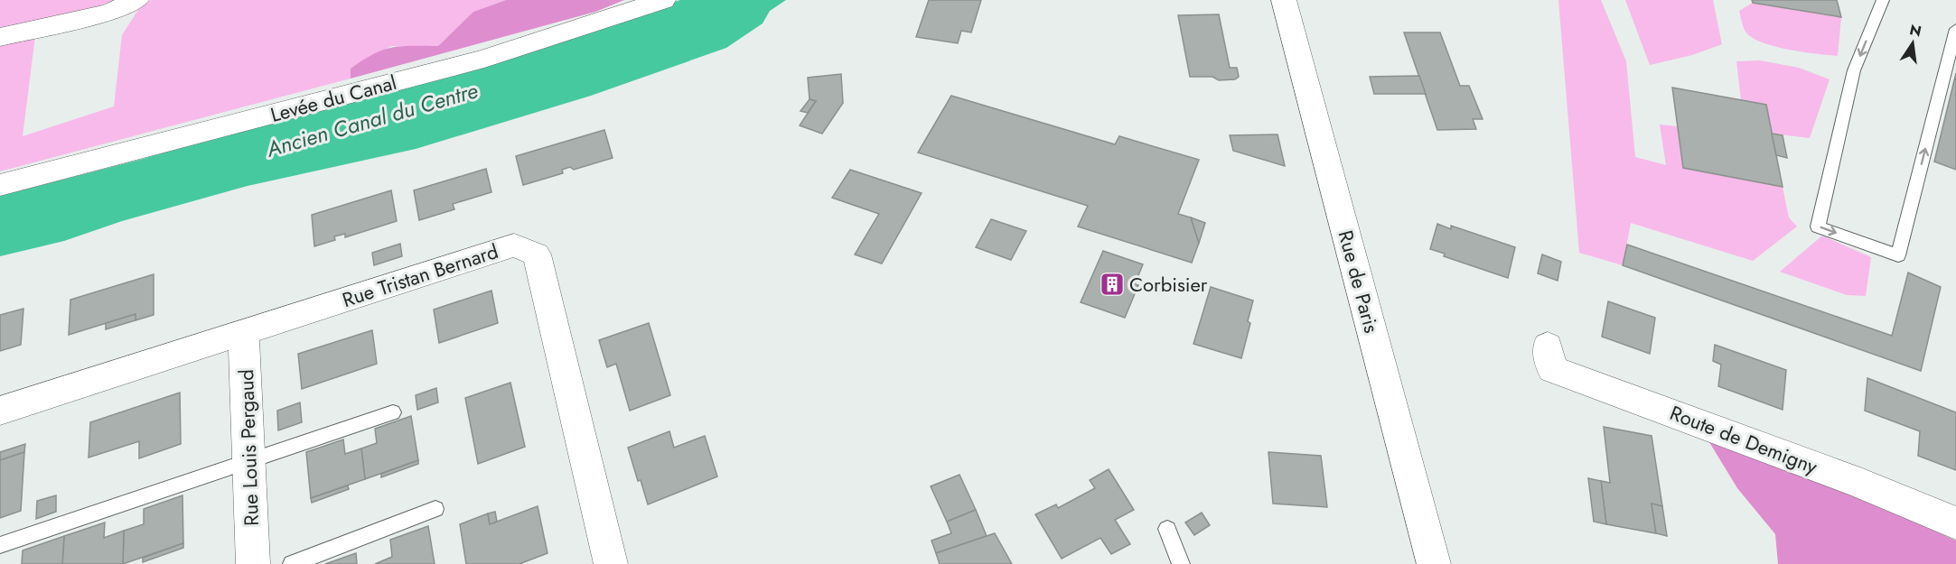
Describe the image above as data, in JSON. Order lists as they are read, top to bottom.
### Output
{
  "streets": {
    "street": [
      "Levée du Canal",
      "Rue Tristan Bernard",
      "Rue de Paris",
      "Route de Demigny",
      "Rue Louis Pergaud"
    ]
  },
  "crossings": [
    ["Rue Tristan Bernard", "Rue Louis Pergaud"]
  ],
  "water": ["Ancien Canal du Centre"],
  "places": {
    "building": ["Corbisier"]
  },
  "north": "top"
}
